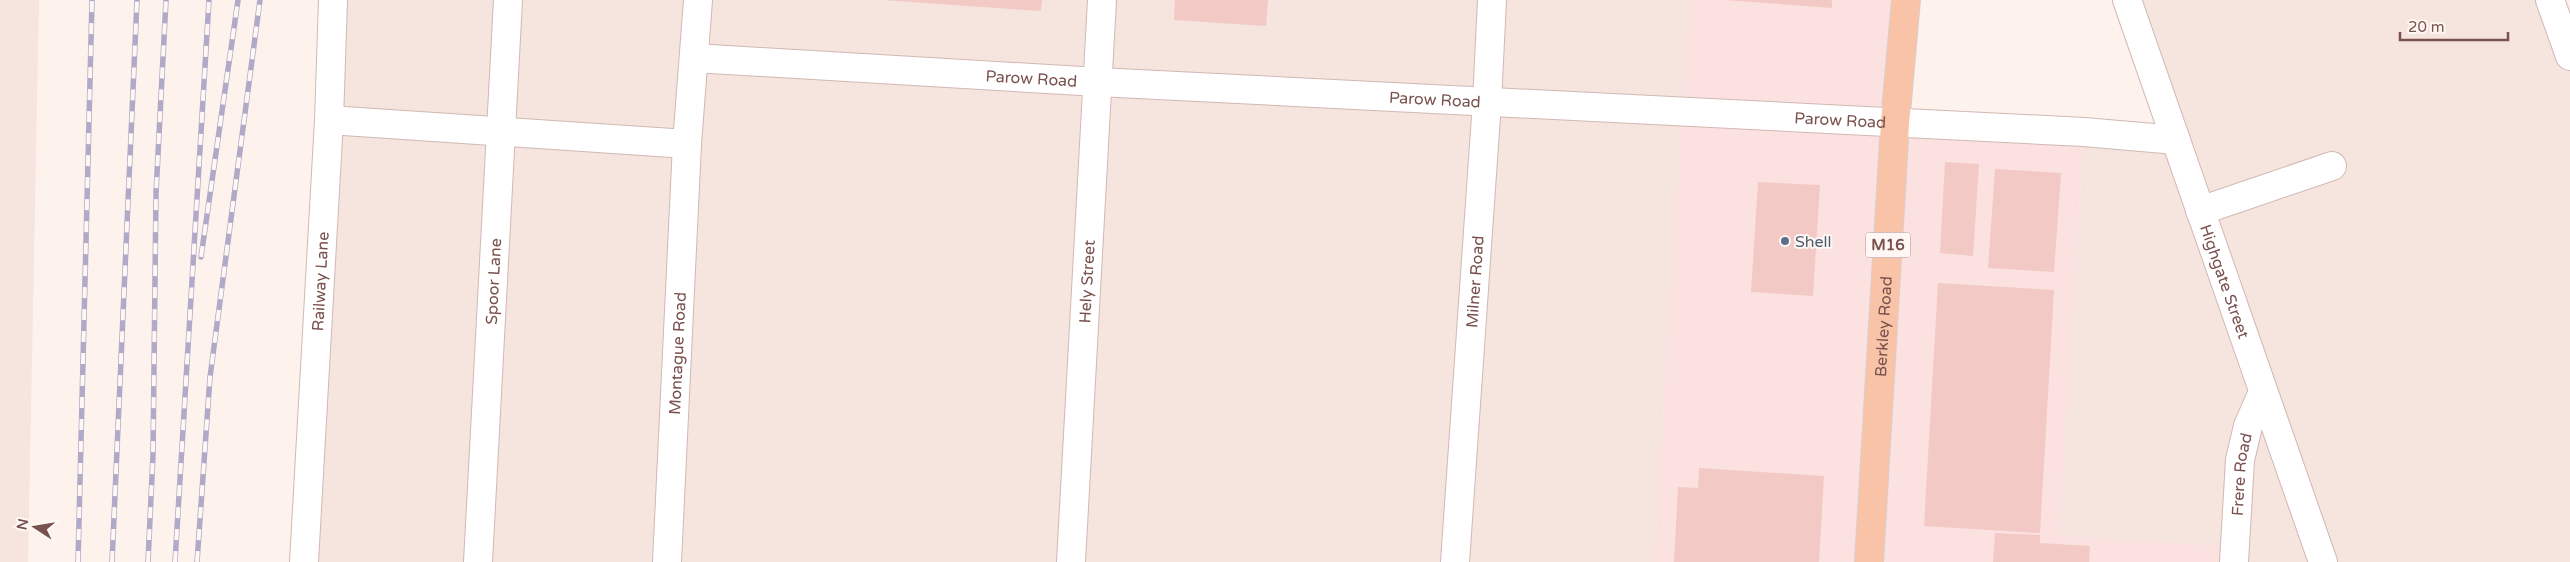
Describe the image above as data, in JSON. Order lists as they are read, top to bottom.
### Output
{
  "streets": {
    "main road": ["M16", "Berkley Road"],
    "street": [
      "Parow Road",
      "Railway Lane",
      "Spoor Lane",
      "Hely Street",
      "Milner Road",
      "Highgate Street",
      "Montague Road",
      "Frere Road"
    ]
  },
  "crossings": [
    ["Parow Road", "Hely Street"],
    ["Parow Road", "Milner Road"],
    ["Parow Road", "Highgate Street"],
    ["Parow Road", "Berkley Road"],
    ["Parow Road", "Montague Road"],
    ["Highgate Street", "Frere Road"]
  ],
  "places": ["Shell"],
  "scale_bar": "20 m",
  "north": "left"
}
